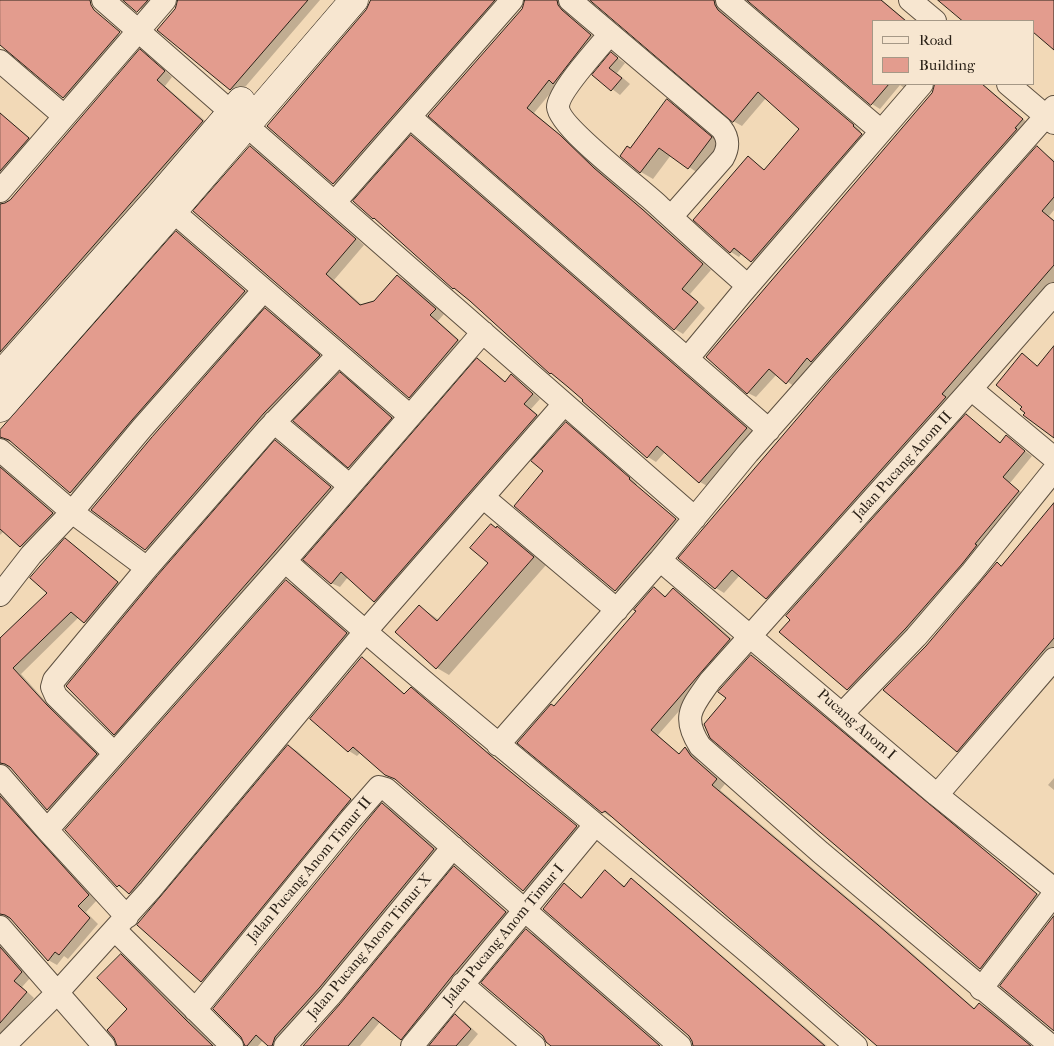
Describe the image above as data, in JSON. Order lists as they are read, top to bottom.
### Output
{
  "streets": {
    "street": [
      "Jalan Pucang Anom II",
      "Pucang Anom I",
      "Jalan Pucang Anom Timur II",
      "Jalan Pucang Anom Timur I",
      "Jalan Pucang Anom Timur X"
    ]
  },
  "crossings": [
    ["Jalan Pucang Anom II", "Pucang Anom I"],
    ["Jalan Pucang Anom Timur II", "Jalan Pucang Anom Timur I"],
    ["Jalan Pucang Anom Timur II", "Jalan Pucang Anom Timur X"]
  ],
  "legend": ["Road", "Building"]
}
